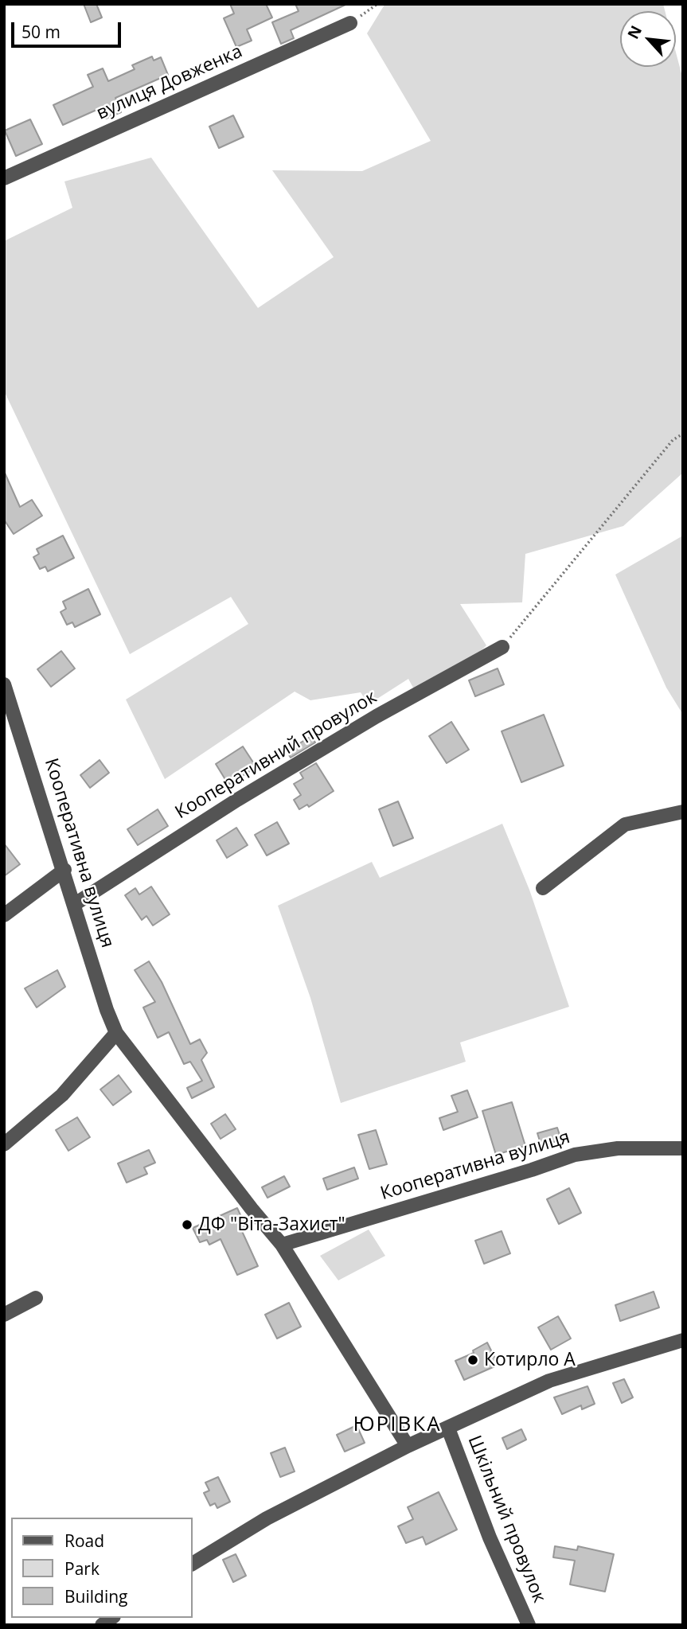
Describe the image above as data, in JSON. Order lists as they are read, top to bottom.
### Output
{
  "streets": {
    "street": [
      "вулиця Довженка",
      "Кооперативний провулок",
      "Кооперативна вулиця",
      "Шкільний провулок"
    ]
  },
  "crossings": [
    ["Кооперативний провулок", "Кооперативна вулиця"]
  ],
  "districts": ["ЮРІВКА"],
  "places": ["ДФ \"Віта-Захист\"", "Котирло А"],
  "legend": ["Road", "Park", "Building"],
  "scale_bar": "50 m",
  "north": "top left"
}
